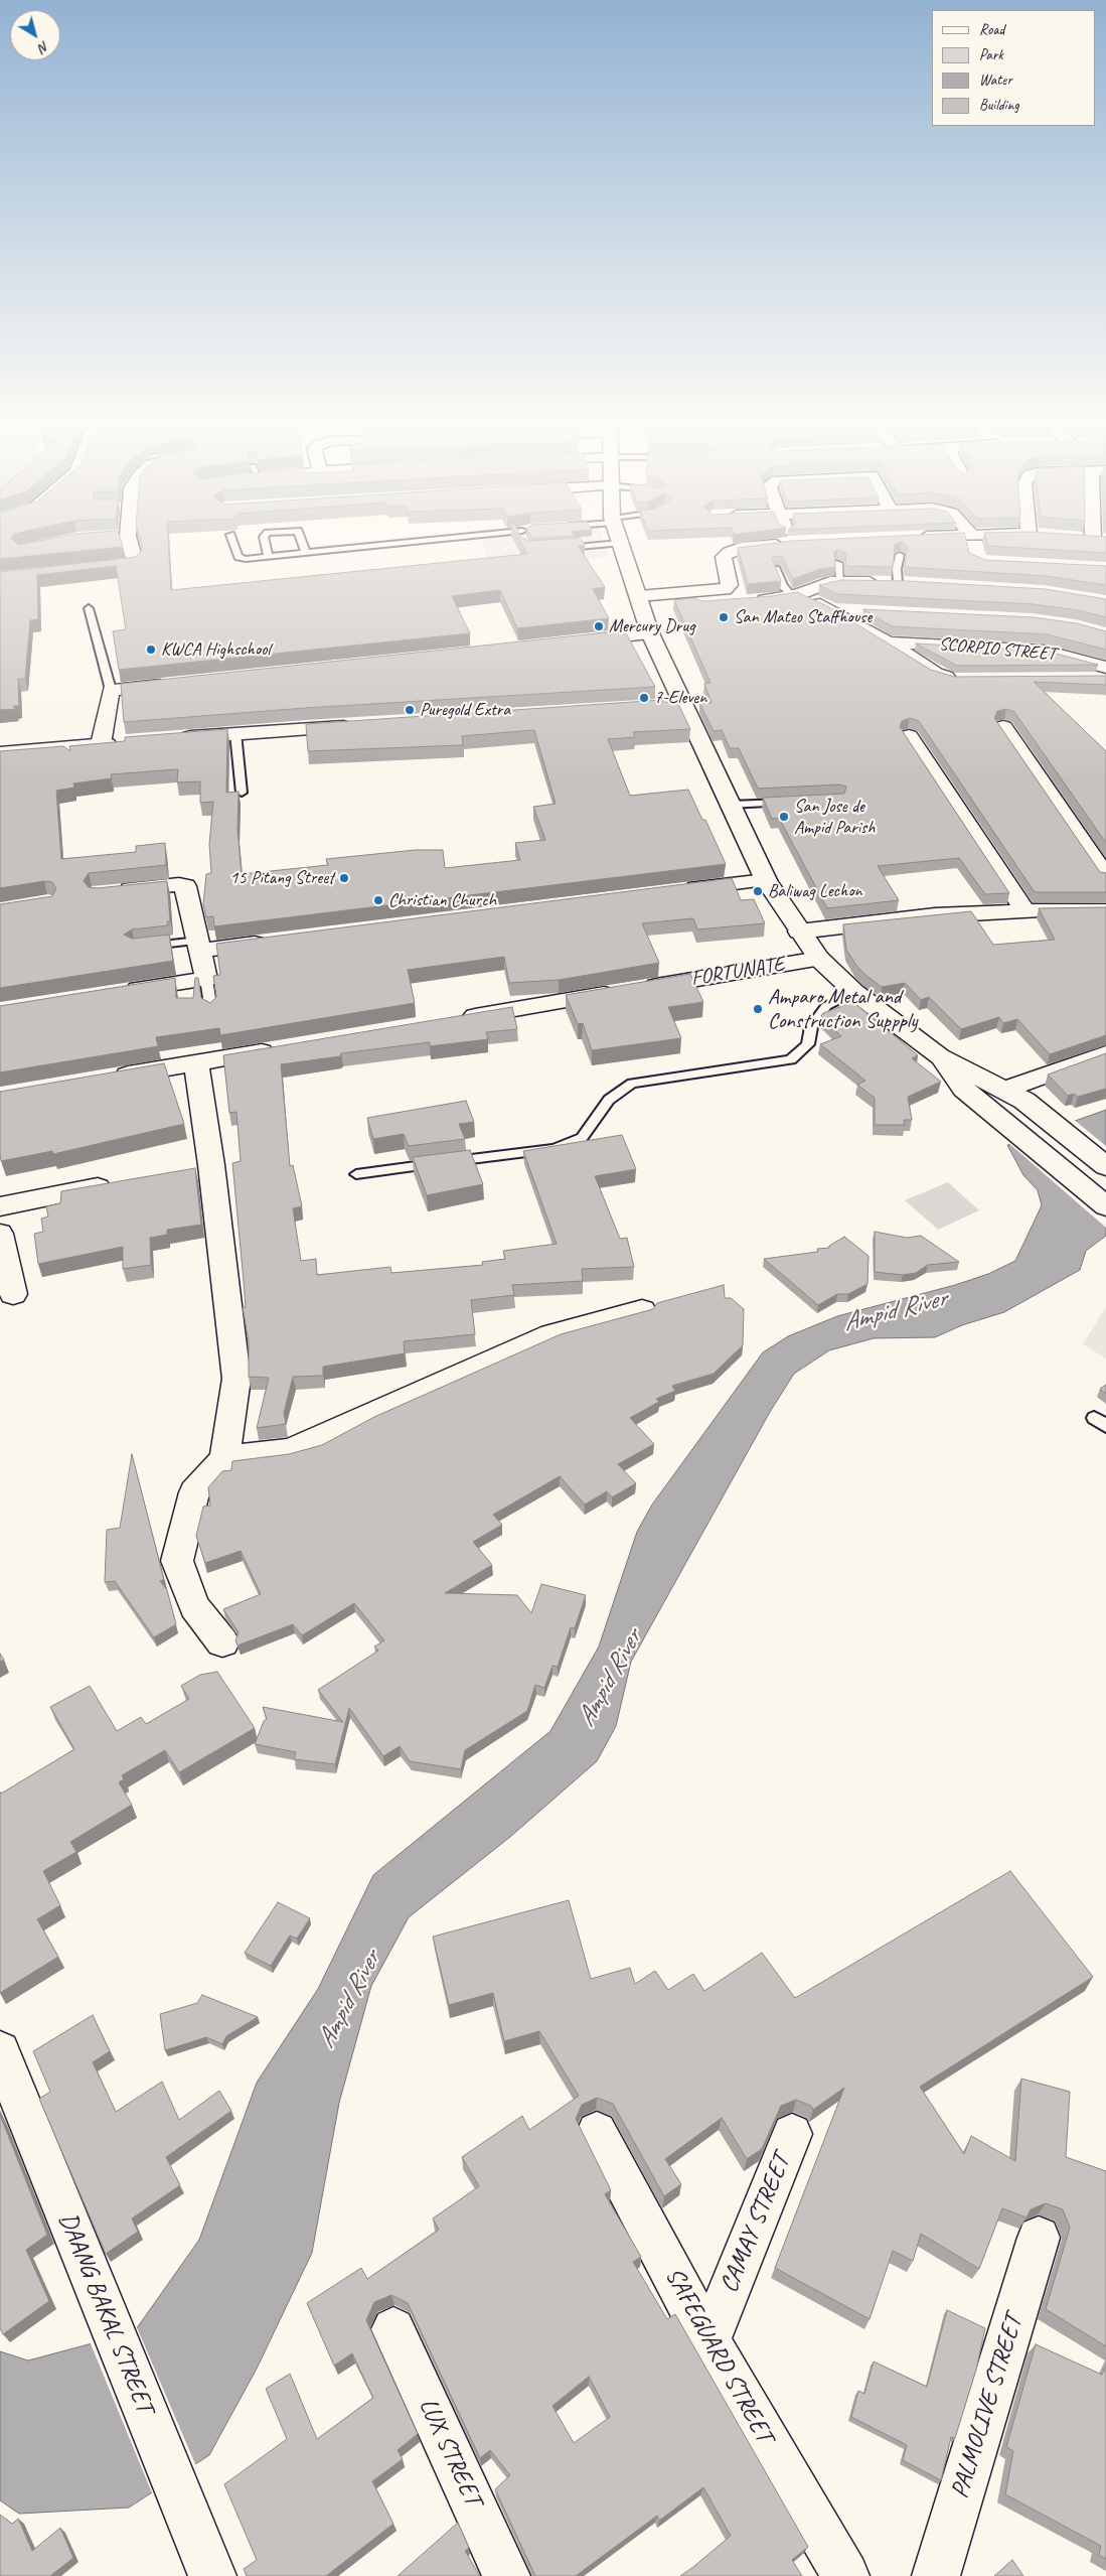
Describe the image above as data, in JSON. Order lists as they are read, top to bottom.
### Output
{
  "streets": {
    "street": [
      "SCORPIO STREET",
      "FORTUNATE",
      "CAMAY STREET",
      "DAANG BAKAL STREET",
      "SAFEGUARD STREET",
      "PALMOLIVE STREET",
      "LUX STREET"
    ]
  },
  "crossings": [
    ["CAMAY STREET", "SAFEGUARD STREET"]
  ],
  "water": ["Ampid River"],
  "places": [
    "San Mateo Staffhouse",
    "Mercury Drug",
    "KWCA Highschool",
    "7-Eleven",
    "Puregold Extra",
    "San Jose de Ampid Parish",
    "15 Pitang Street",
    "Baliwag Lechon",
    "Christian Church",
    "Amparo Metal and Construction Suppply"
  ],
  "legend": [
    "Road",
    "Park",
    "Water",
    "Building"
  ],
  "north": "bottom right"
}
